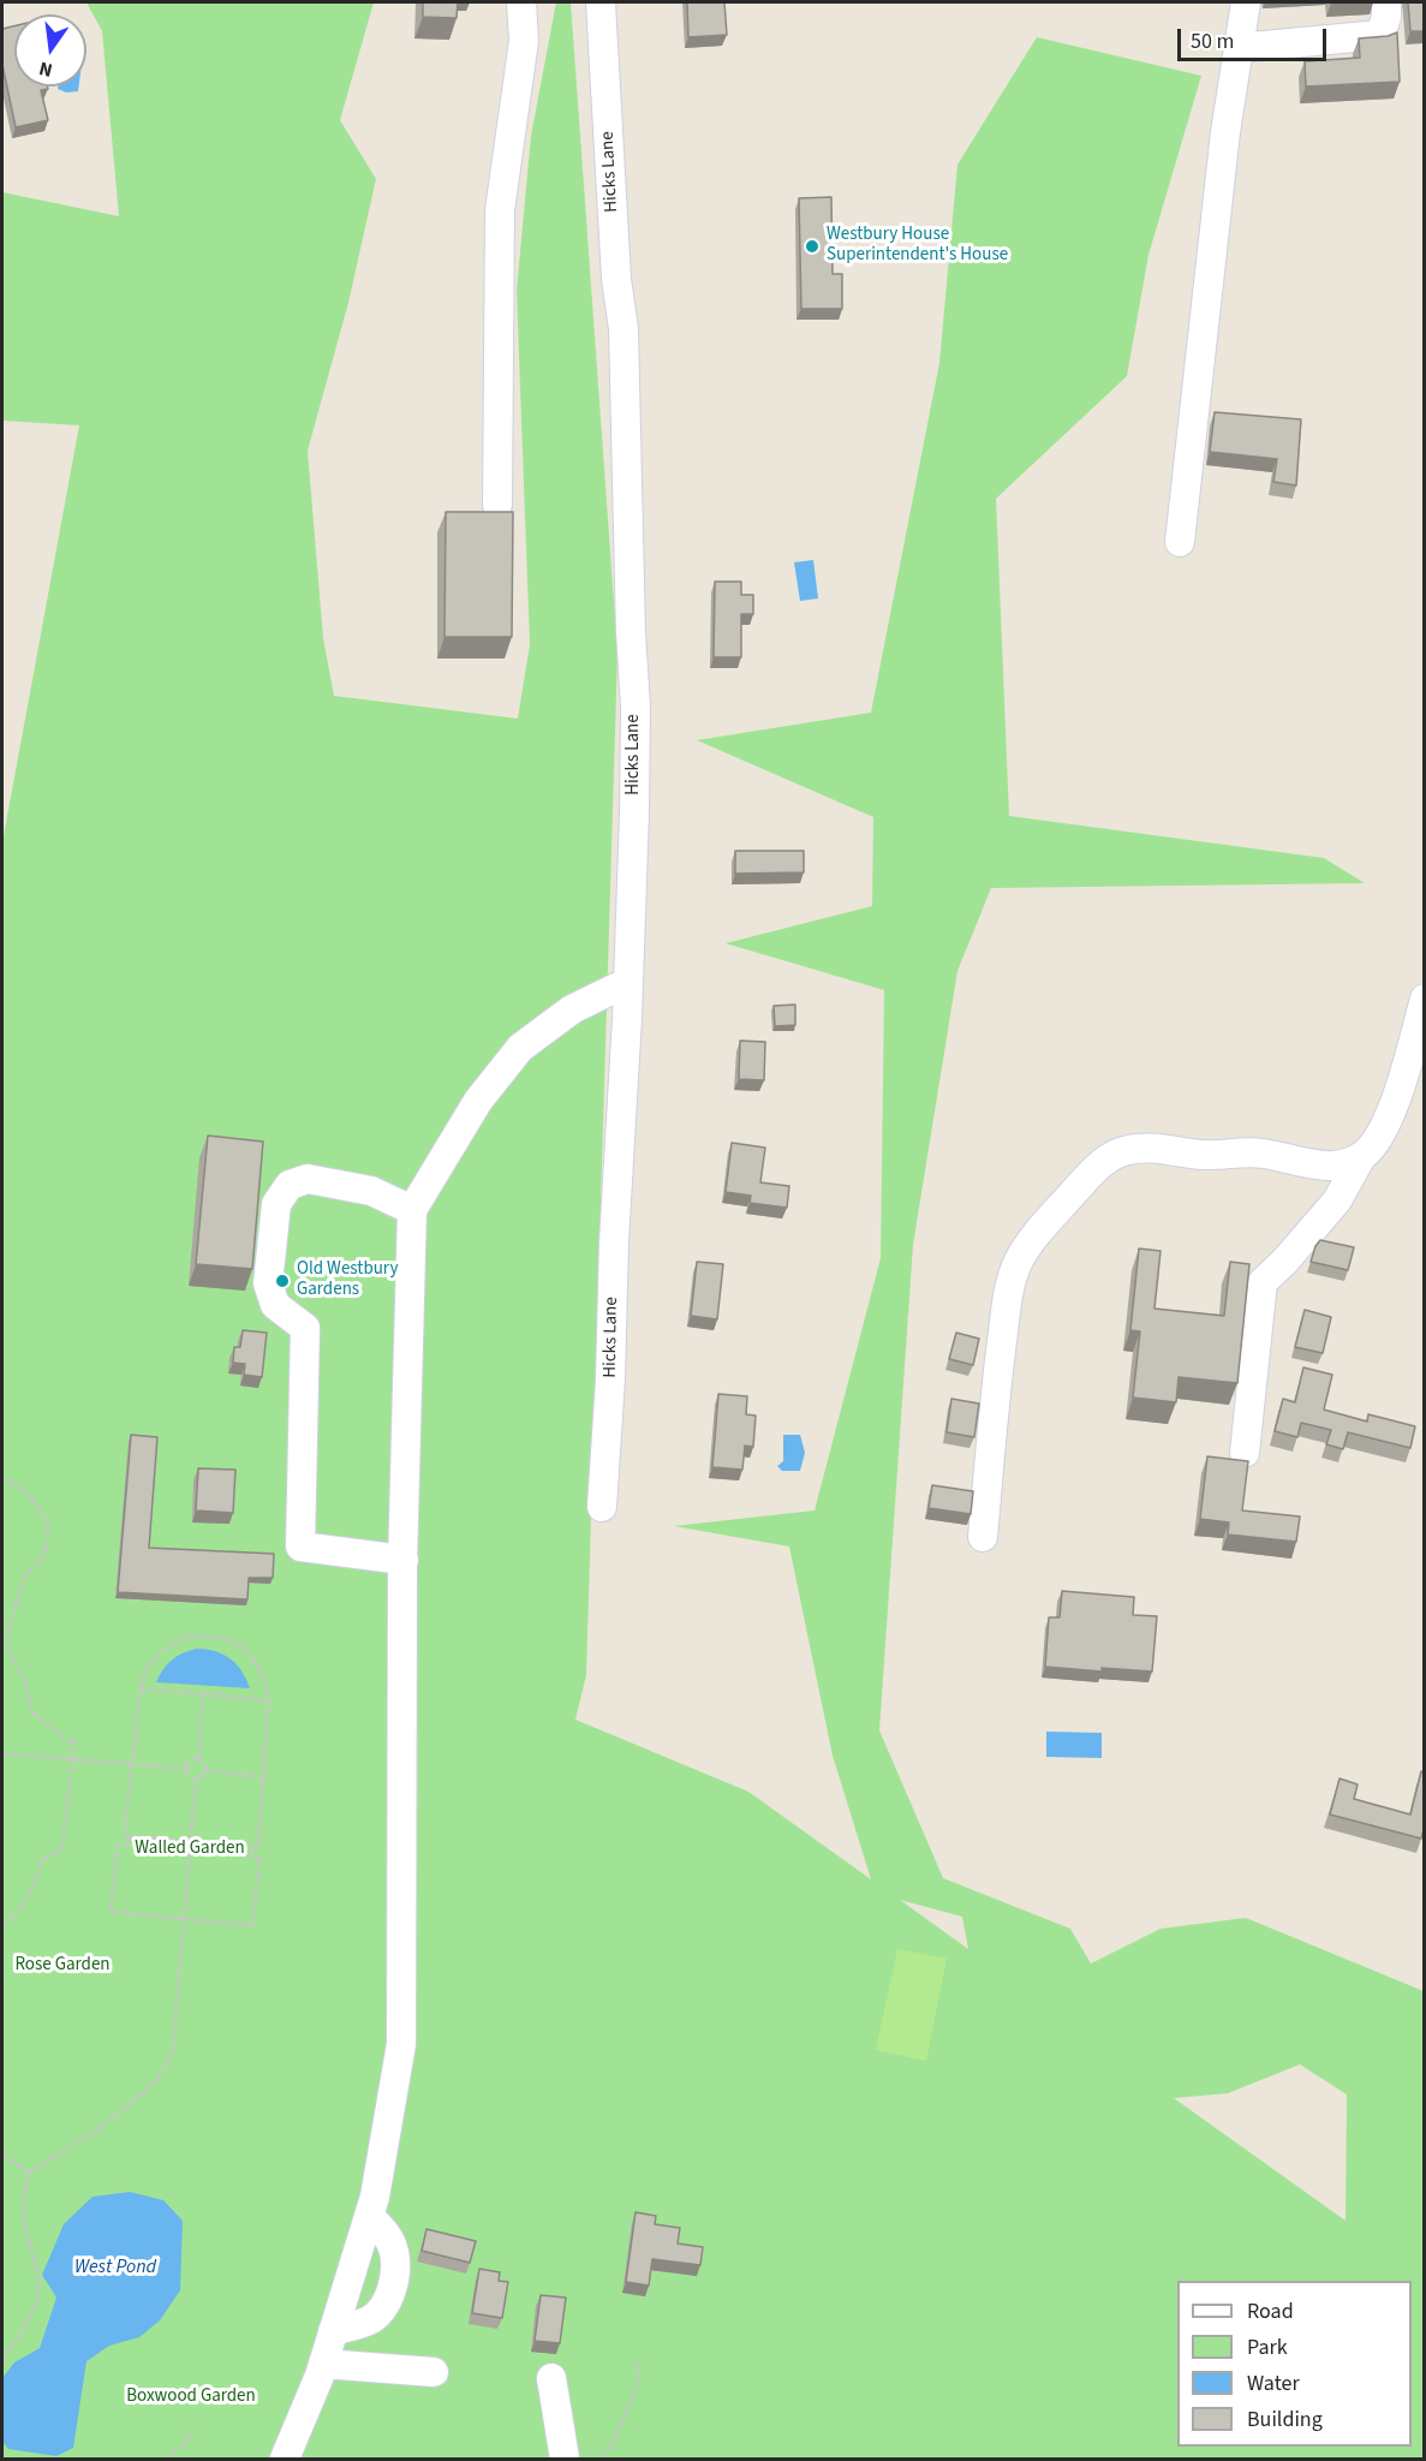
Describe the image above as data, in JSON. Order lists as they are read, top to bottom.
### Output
{
  "streets": {
    "street": ["Hicks Lane"]
  },
  "water": ["West Pond"],
  "parks": ["Walled Garden", "Rose Garden", "Boxwood Garden"],
  "places": ["Westbury House Superintendent's House", "Old Westbury Gardens"],
  "legend": [
    "Road",
    "Park",
    "Water",
    "Building"
  ],
  "scale_bar": "50 m",
  "north": "bottom"
}
